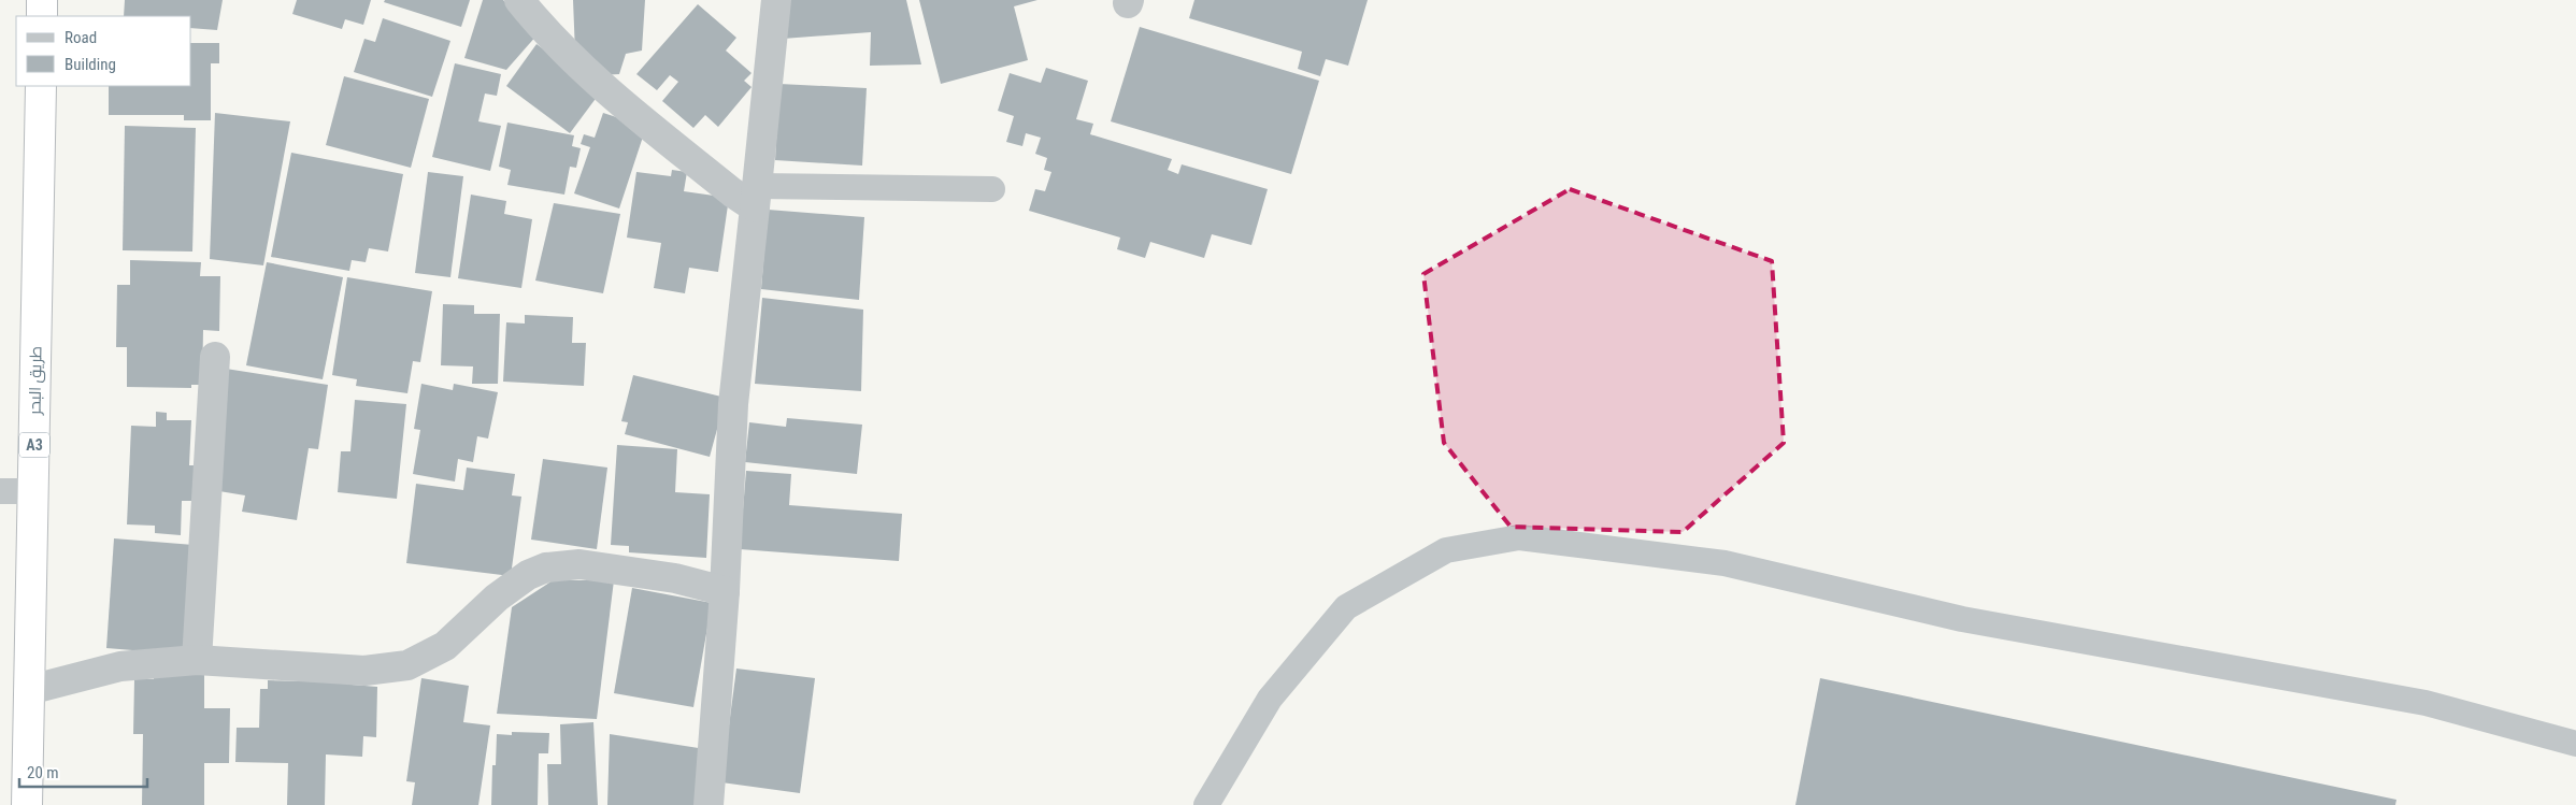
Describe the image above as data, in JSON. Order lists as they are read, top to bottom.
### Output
{
  "streets": {
    "highway": ["طريق البحر", "A3"]
  },
  "legend": ["Road", "Building"],
  "scale_bar": "20 m"
}
